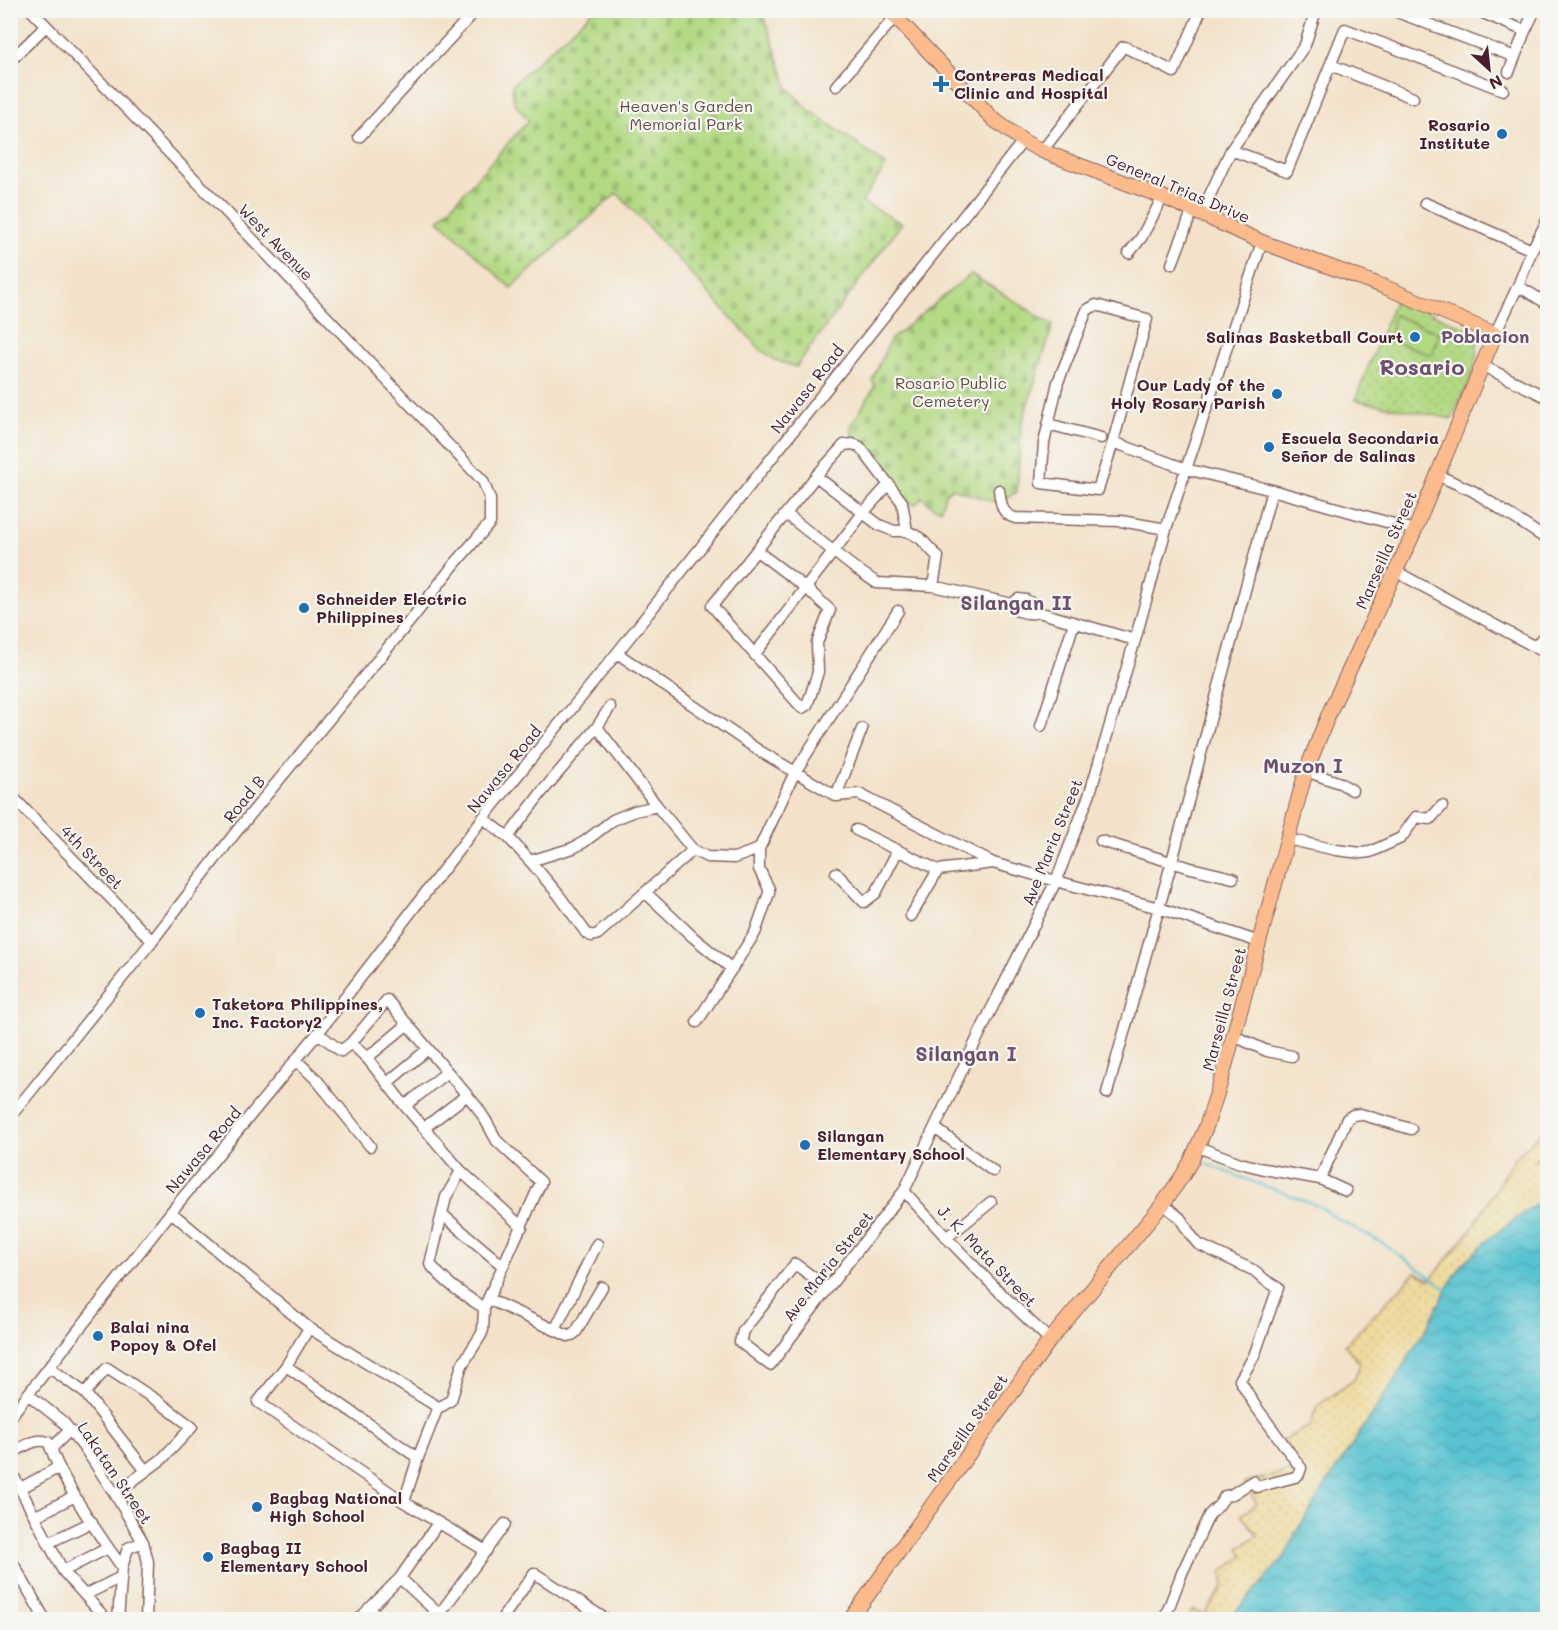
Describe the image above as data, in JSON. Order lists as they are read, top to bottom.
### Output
{
  "streets": {
    "main road": ["General Trias Drive", "Marseilla Street"],
    "street": [
      "West Avenue",
      "Nawasa Road",
      "Road B",
      "Ave Maria Street",
      "4th Street",
      "J. K. Mata Street",
      "Lakatan Street"
    ]
  },
  "crossings": [
    ["General Trias Drive", "Nawasa Road"],
    ["General Trias Drive", "Marseilla Street"],
    ["General Trias Drive", "Ave Maria Street"],
    ["West Avenue", "Road B"],
    ["Nawasa Road", "Lakatan Street"],
    ["Marseilla Street", "J. K. Mata Street"],
    ["Road B", "4th Street"],
    ["Ave Maria Street", "J. K. Mata Street"]
  ],
  "districts": [
    "Poblacion",
    "Rosario",
    "Silangan II",
    "Muzon I",
    "Silangan I"
  ],
  "parks": ["Heaven's Garden Memorial Park", "Rosario Public Cemetery"],
  "places": {
    "health": ["Contreras Medical Clinic and Hospital"],
    "other": [
      "Rosario Institute",
      "Salinas Basketball Court",
      "Our Lady of the Holy Rosary Parish",
      "Escuela Secondaria Señor de Salinas",
      "Schneider Electric Philippines",
      "Taketora Philippines, Inc. Factory2",
      "Silangan Elementary School",
      "Balai nina Popoy & Ofel",
      "Bagbag National High School",
      "Bagbag II Elementary School"
    ]
  },
  "north": "bottom right"
}
